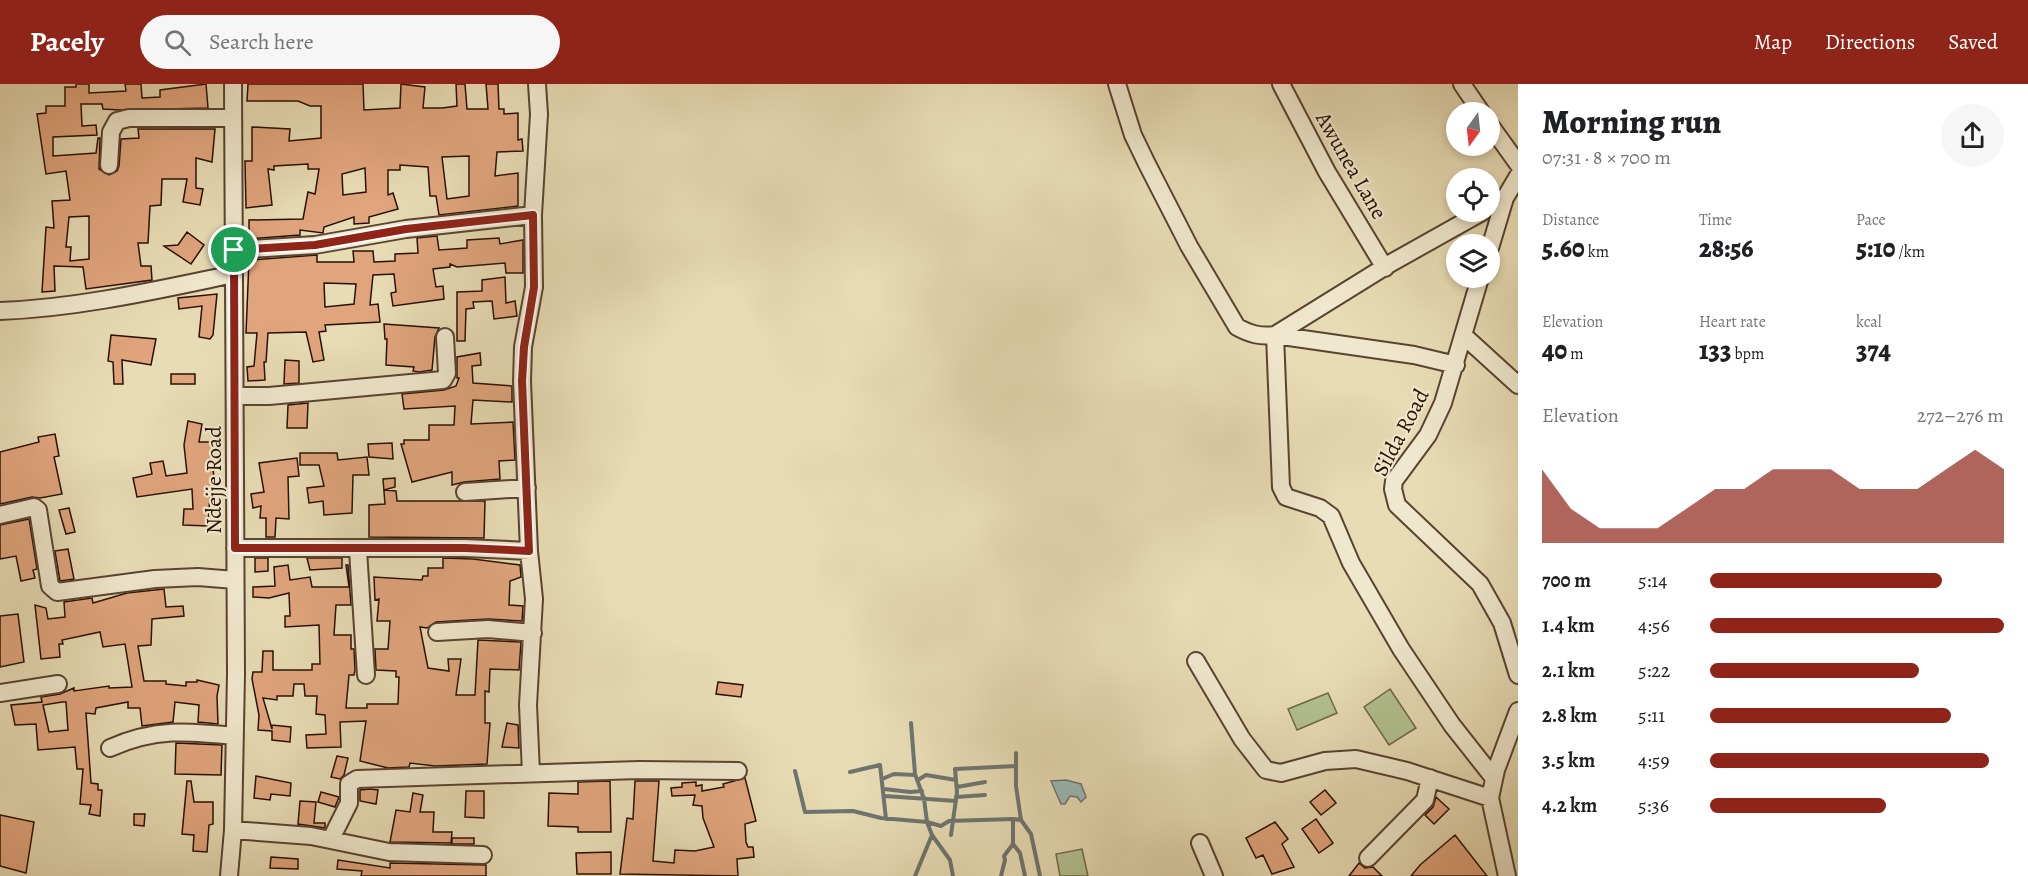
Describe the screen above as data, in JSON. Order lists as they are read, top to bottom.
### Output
{
  "streets": {
    "street": ["Awunea Lane", "Silda Road", "Ndejje Road"]
  },
  "north": "bottom",
  "page": {
    "header": "Pacely",
    "search": "Search here",
    "nav": ["Map", "Directions", "Saved"],
    "heading": ["Morning run", "07:31 · 8 × 700 m"],
    "stats": [
      ["Distance", "5.60 km"],
      ["Time", "28:56"],
      ["Pace", "5:10 /km"],
      ["Elevation", "40 m"],
      ["Heart rate", "133 bpm"],
      ["kcal", "374"]
    ],
    "chart": ["Elevation", "272–276 m"],
    "list": [
      {
        "name": "700 m",
        "note": "5:14"
      },
      {
        "name": "1.4 km",
        "note": "4:56"
      },
      {
        "name": "2.1 km",
        "note": "5:22"
      },
      {
        "name": "2.8 km",
        "note": "5:11"
      },
      {
        "name": "3.5 km",
        "note": "4:59"
      },
      {
        "name": "4.2 km",
        "note": "5:36"
      }
    ]
  }
}
